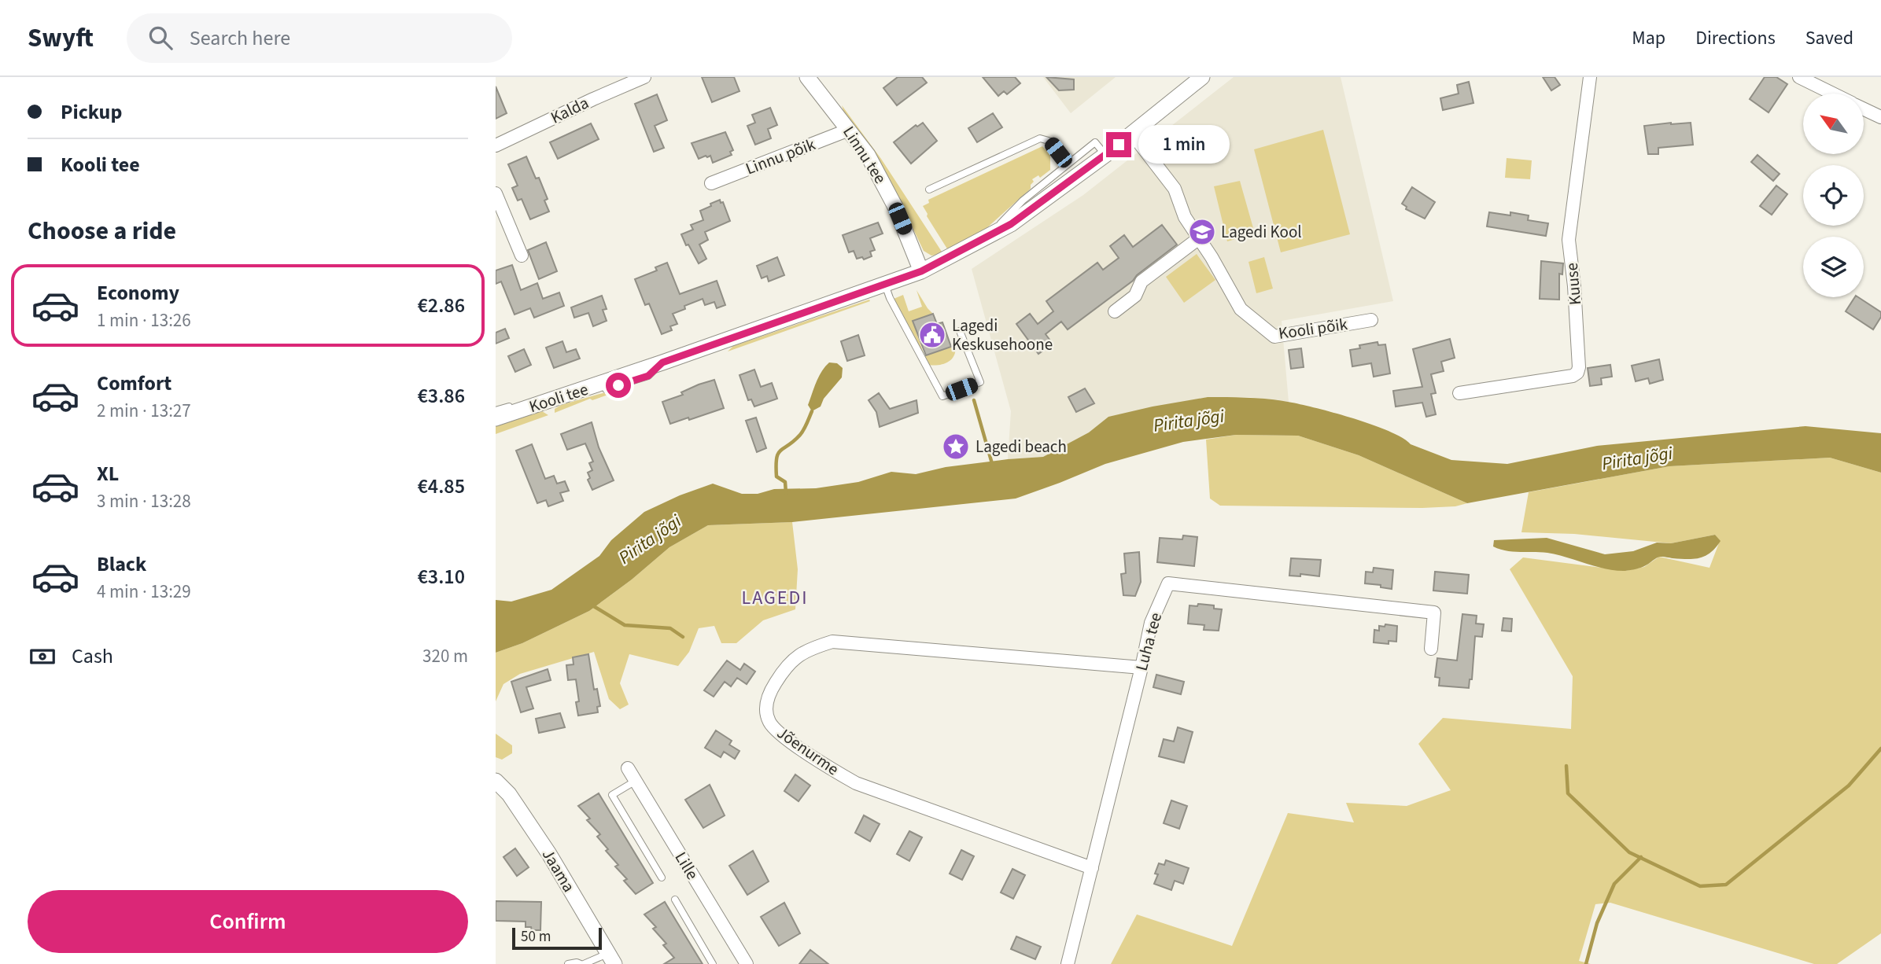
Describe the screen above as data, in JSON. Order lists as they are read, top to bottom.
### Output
{
  "streets": {
    "street": [
      "Kalda",
      "Linnu tee",
      "Linnu põik",
      "Kuuse",
      "Kooli põik",
      "Kooli tee",
      "Luha tee",
      "Jõenurme",
      "Lille",
      "Jaama"
    ]
  },
  "crossings": [
    ["Linnu tee", "Linnu põik"],
    ["Linnu tee", "Kooli tee"],
    ["Kooli põik", "Kooli tee"],
    ["Luha tee", "Jõenurme"]
  ],
  "districts": ["LAGEDI"],
  "water": ["Pirita jõgi"],
  "places": {
    "school or university": ["Lagedi Kool"],
    "public building": ["Lagedi Keskusehoone"],
    "place": ["Lagedi beach"]
  },
  "scale_bar": "50 m",
  "north": "top left",
  "page": {
    "header": "Swyft",
    "search": "Search here",
    "nav": ["Map", "Directions", "Saved"],
    "banner": ["Pickup", "Kooli tee"],
    "bubble": "1 min",
    "heading": "Choose a ride",
    "list": [
      {
        "name": "Economy",
        "note": "1 min · 13:26",
        "value": "€2.86"
      },
      {
        "name": "Comfort",
        "note": "2 min · 13:27",
        "value": "€3.86"
      },
      {
        "name": "XL",
        "note": "3 min · 13:28",
        "value": "€4.85"
      },
      {
        "name": "Black",
        "note": "4 min · 13:29",
        "value": "€3.10"
      }
    ],
    "pay": ["Cash", "320 m"],
    "buttons": "Confirm",
    "scale": "50 m"
  }
}
